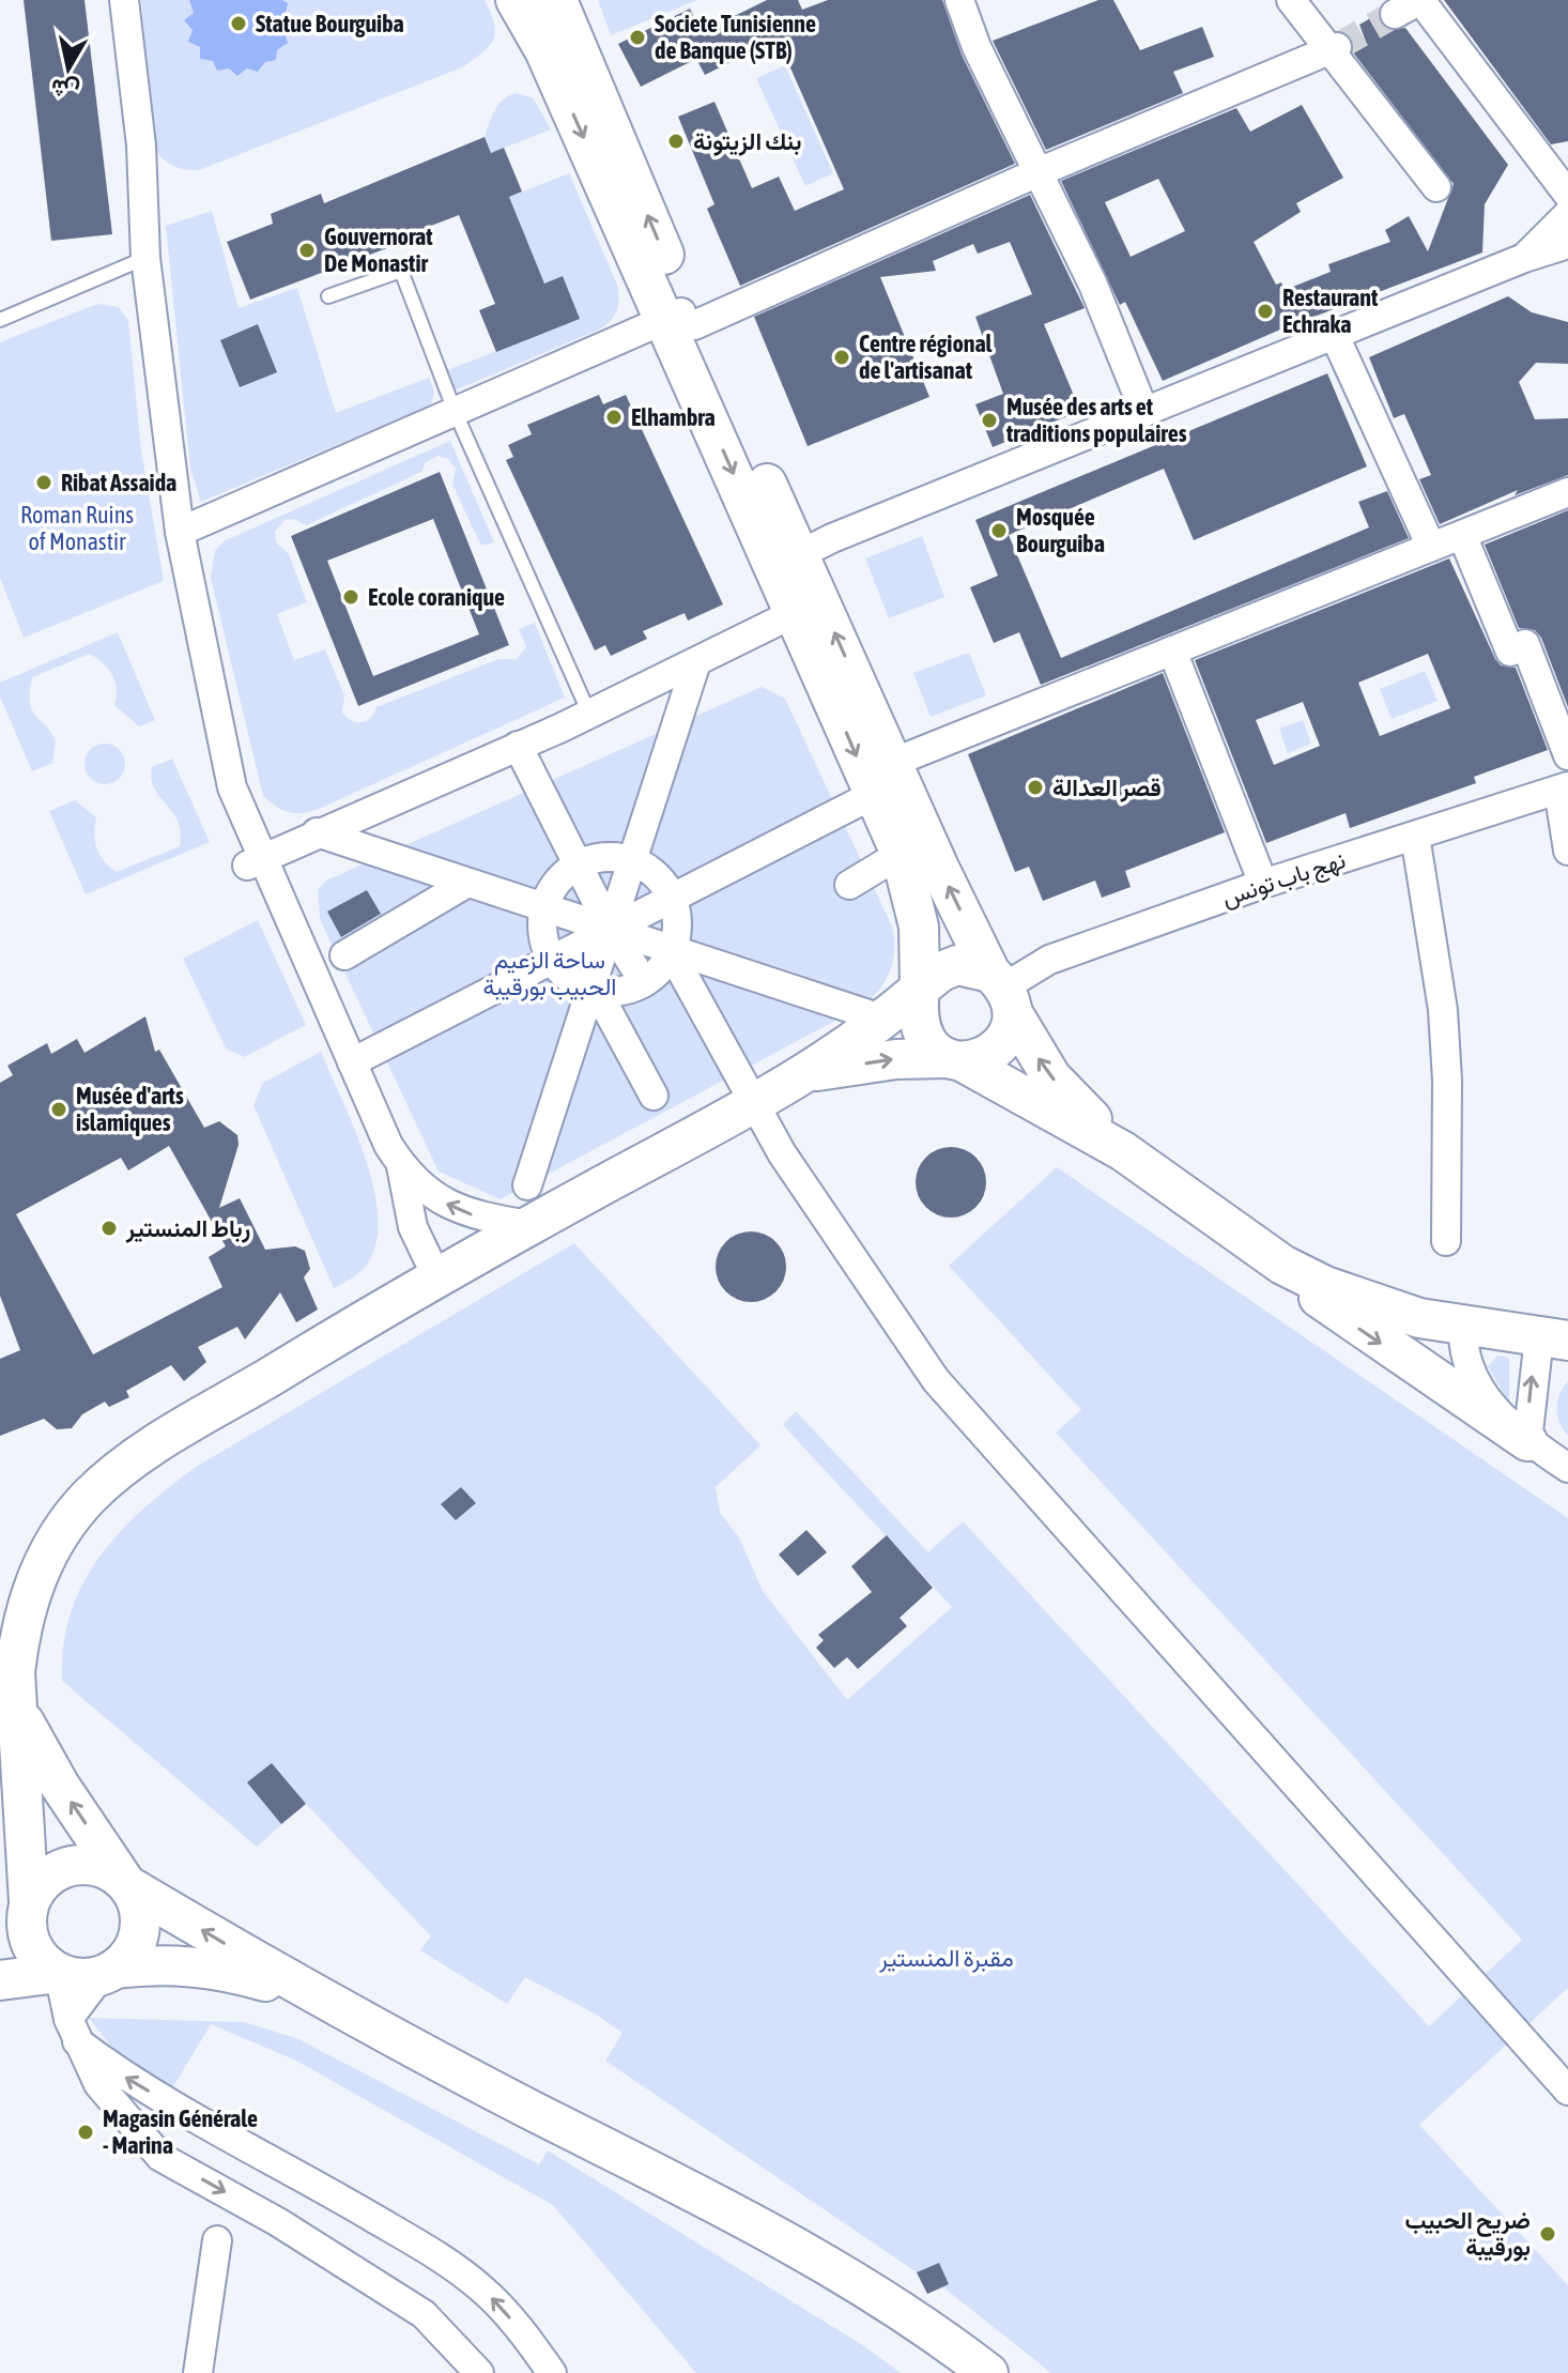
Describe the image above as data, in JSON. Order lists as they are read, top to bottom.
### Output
{
  "streets": {
    "street": ["نهج باب تونس"]
  },
  "parks": ["Roman Ruins of Monastir", "ساحة الزعيم الحبيب بورقيبة", "مقبرة المنستير"],
  "places": [
    "Statue Bourguiba",
    "Societe Tunisienne de Banque (STB)",
    "بنك الزيتونة",
    "Gouvernorat De Monastir",
    "Restaurant Echraka",
    "Centre régional de l'artisanat",
    "Elhambra",
    "Musée des arts et traditions populaires",
    "Ribat Assaida",
    "Mosquée Bourguiba",
    "Ecole coranique",
    "قصر العدالة",
    "Musée d'arts islamiques",
    "رباط المنستير",
    "Magasin Générale - Marina",
    "ضريح الحبيب بورقيبة"
  ],
  "north": "bottom"
}
